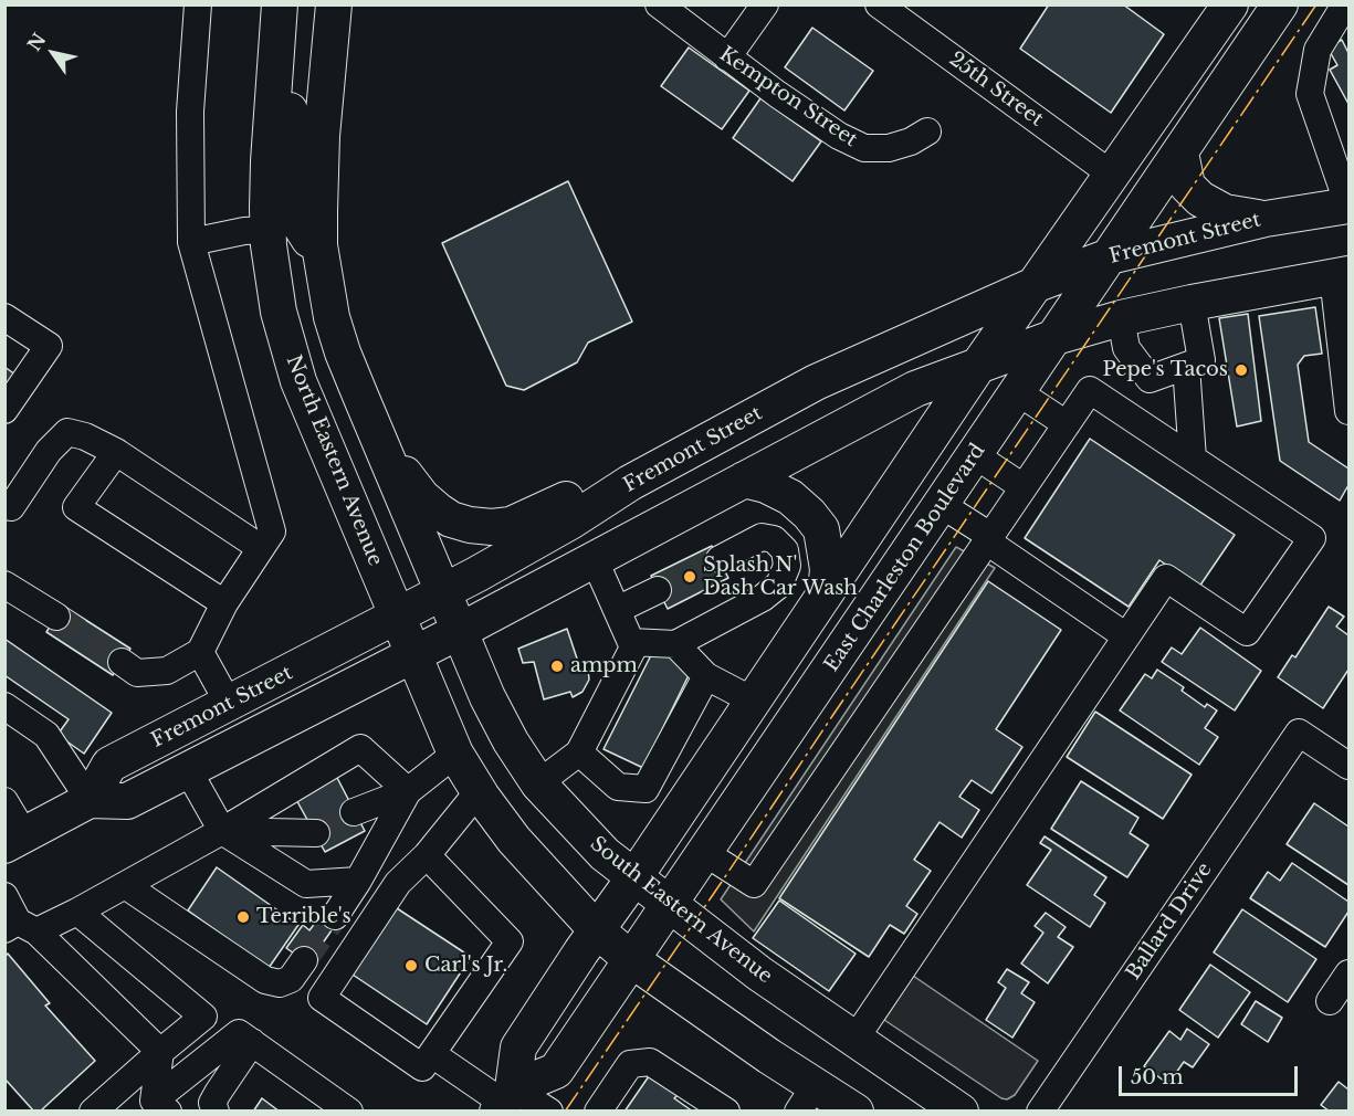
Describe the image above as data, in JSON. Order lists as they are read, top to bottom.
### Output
{
  "streets": {
    "main road": [
      "Fremont Street",
      "North Eastern Avenue",
      "East Charleston Boulevard",
      "South Eastern Avenue"
    ],
    "street": ["25th Street", "Kempton Street", "Ballard Drive"]
  },
  "crossings": [
    ["Fremont Street", "North Eastern Avenue"],
    ["Fremont Street", "East Charleston Boulevard"],
    ["Fremont Street", "South Eastern Avenue"],
    ["East Charleston Boulevard", "South Eastern Avenue"]
  ],
  "places": [
    "Pepe's Tacos",
    "Splash N' Dash Car Wash",
    "ampm",
    "Terrible's",
    "Carl's Jr."
  ],
  "scale_bar": "50 m",
  "north": "top left"
}
